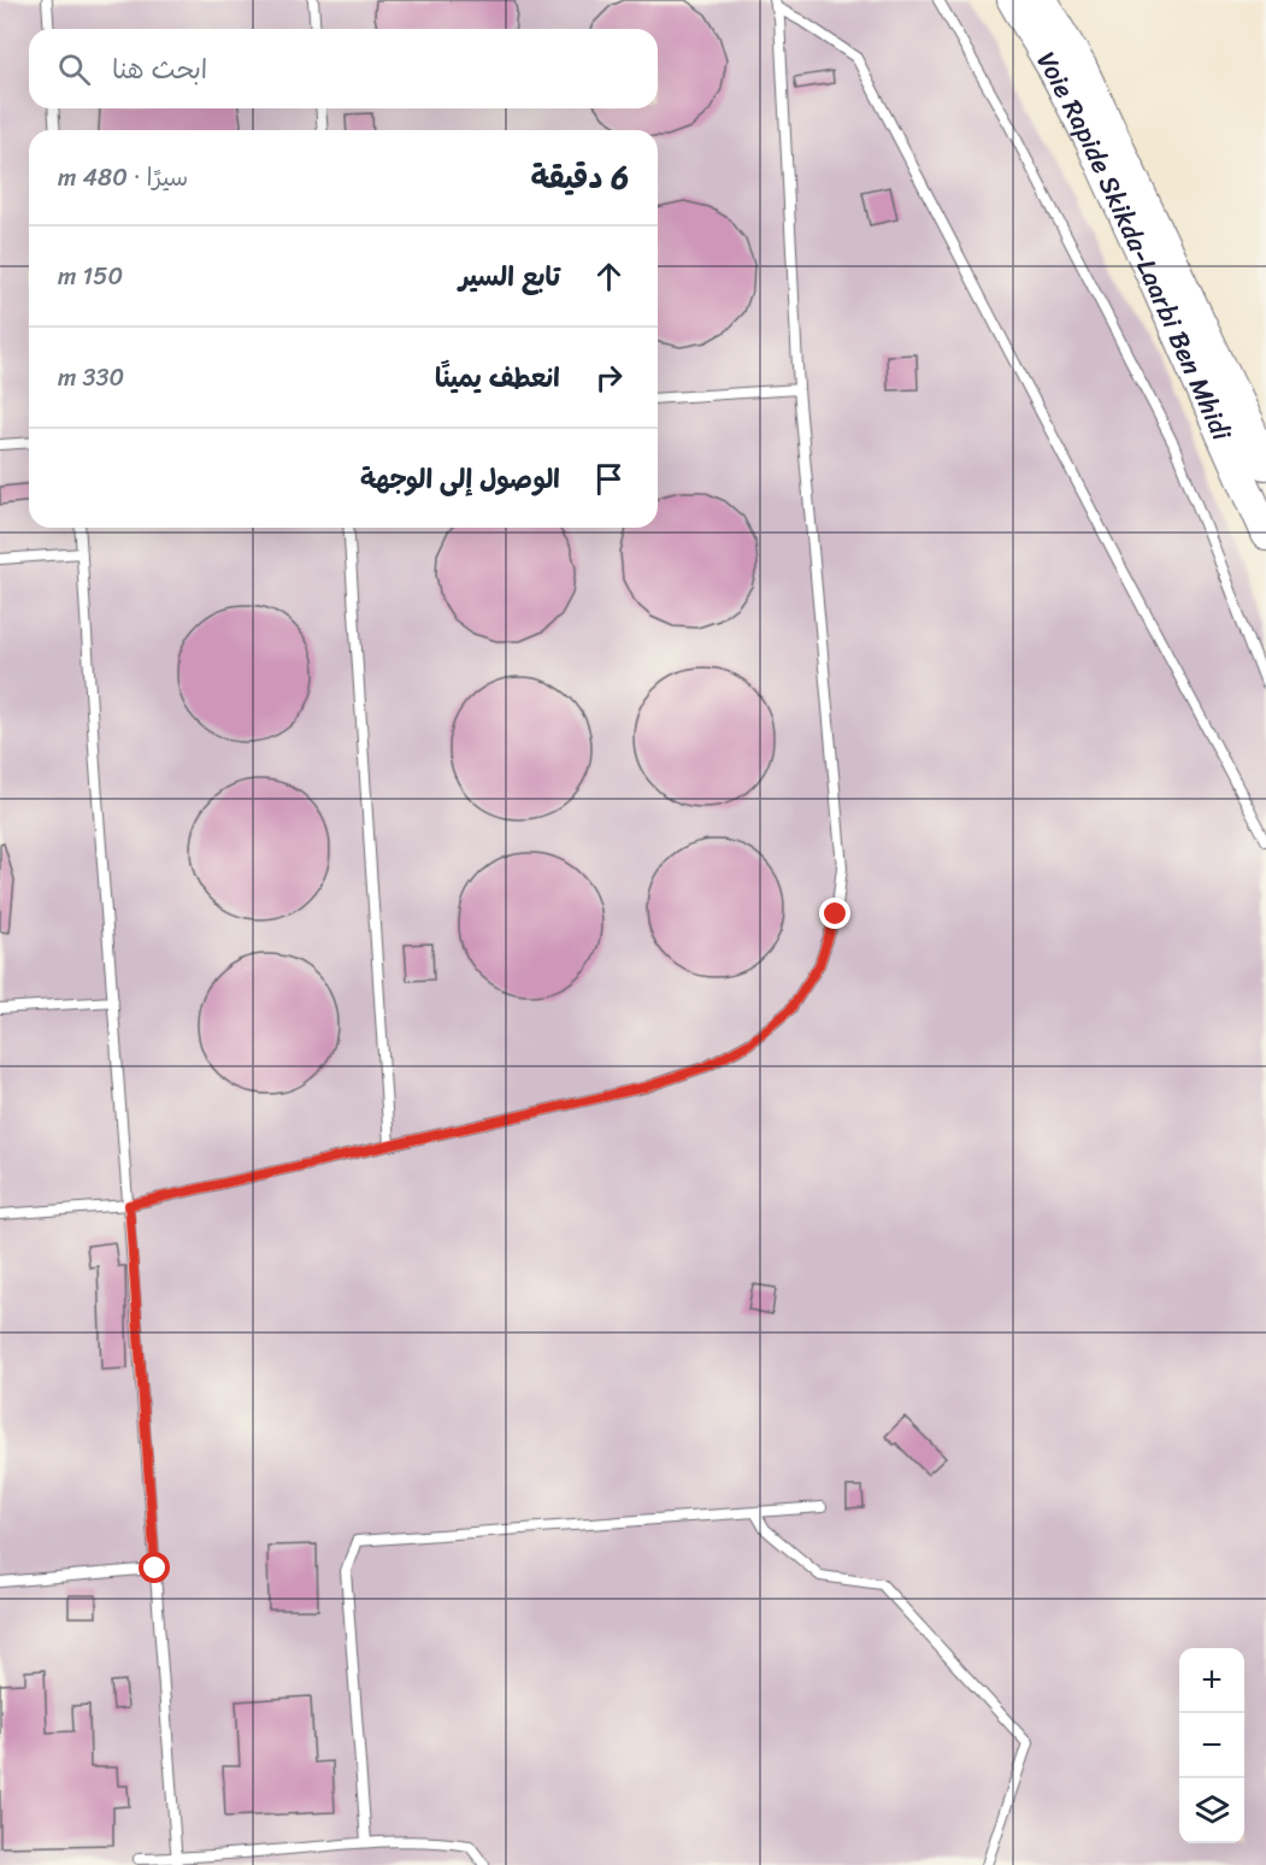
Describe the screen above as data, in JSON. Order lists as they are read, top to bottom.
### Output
{
  "streets": {
    "highway": ["Voie Rapide Skikda-Laarbi Ben Mhidi"]
  },
  "page": {
    "search": "ابحث هنا",
    "heading": ["6 دقيقة", "سيرًا · 480 m"],
    "list": [
      ["تابع السير", "150 m"],
      ["انعطف يمينًا", "330 m"],
      "الوصول إلى الوجهة"
    ],
    "map_buttons": ["+", "−"]
  }
}
